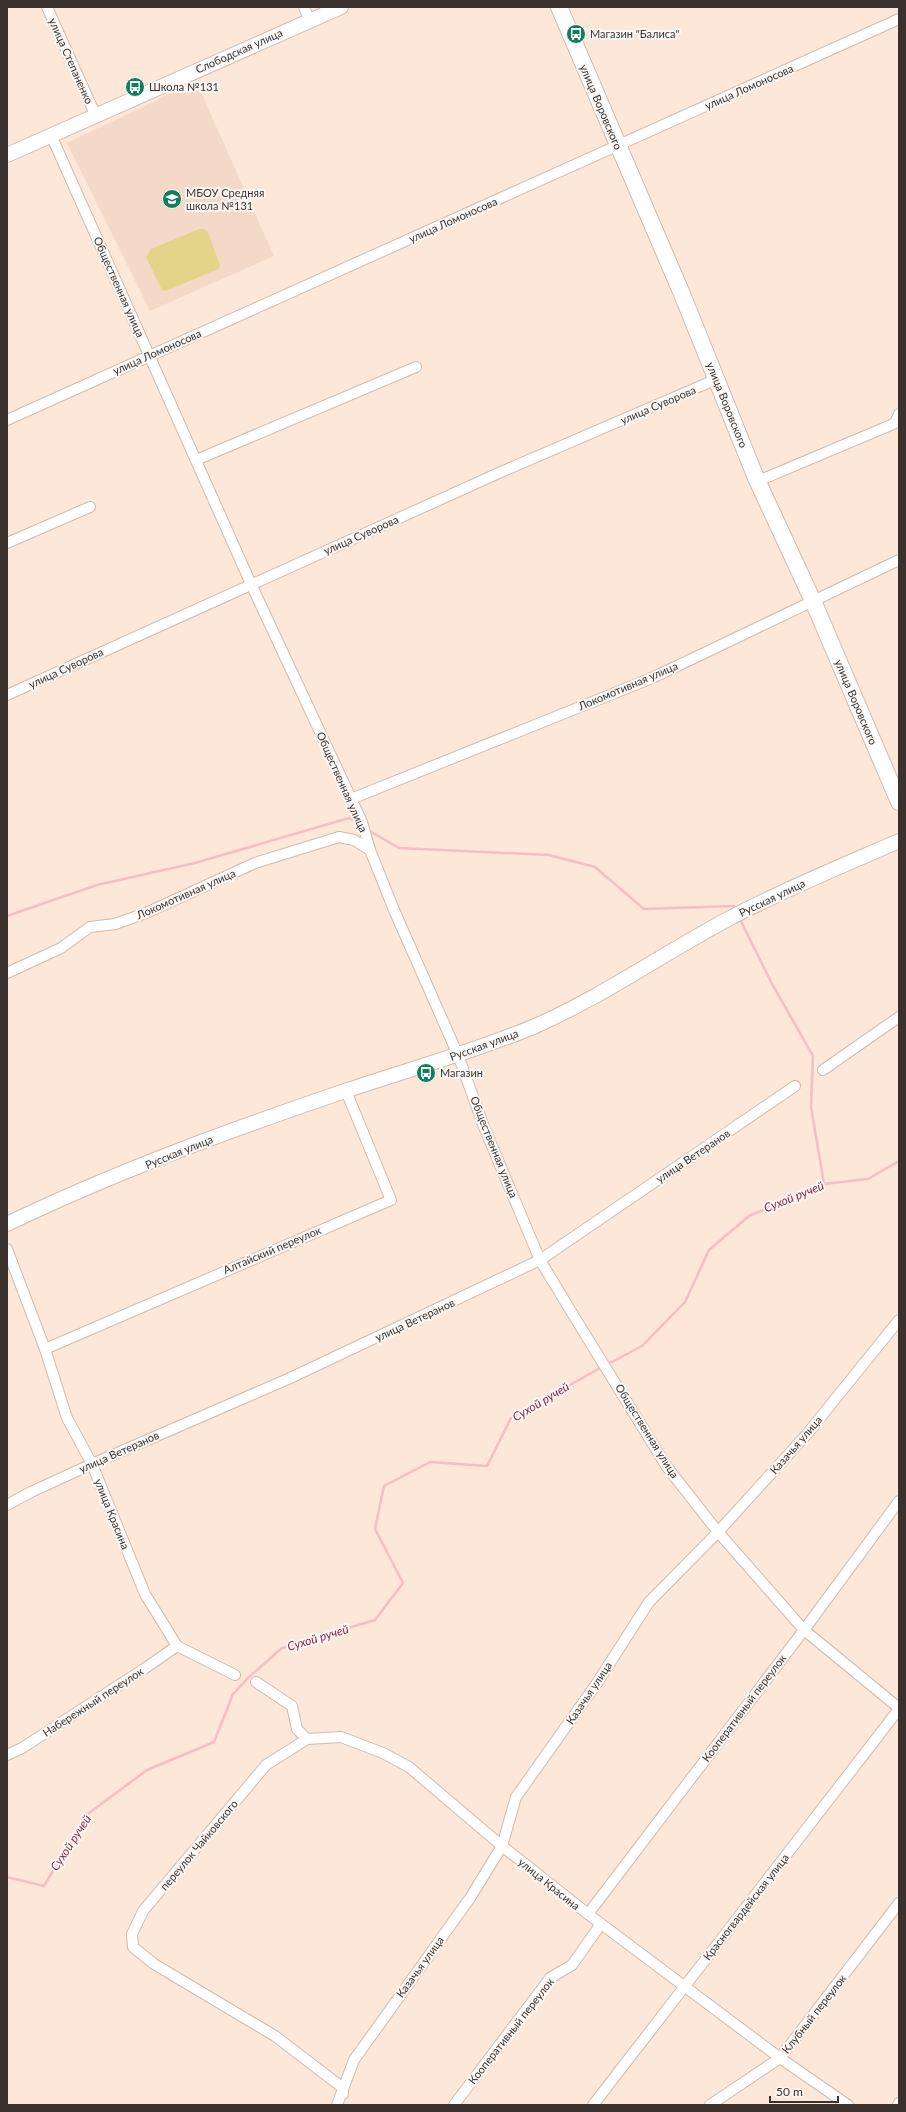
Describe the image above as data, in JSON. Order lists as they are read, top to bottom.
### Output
{
  "streets": {
    "main road": ["улица Воровского"],
    "street": [
      "Слободская улица",
      "улица Степаненко",
      "улица Ломоносова",
      "Общественная улица",
      "улица Суворова",
      "Локомотивная улица",
      "Русская улица",
      "улица Ветеранов",
      "Алтайский переулок",
      "Казачья улица",
      "улица Красина",
      "Набережный переулок",
      "Кооперативный переулок",
      "переулок Чайковского",
      "Красногвардейская улица",
      "Клубный переулок"
    ]
  },
  "crossings": [
    ["Слободская улица", "улица Степаненко"],
    ["Слободская улица", "Общественная улица"],
    ["улица Ломоносова", "улица Воровского"],
    ["улица Ломоносова", "Общественная улица"],
    ["улица Воровского", "улица Суворова"],
    ["улица Воровского", "Локомотивная улица"],
    ["Общественная улица", "улица Суворова"],
    ["Общественная улица", "Локомотивная улица"],
    ["Общественная улица", "Русская улица"],
    ["Общественная улица", "улица Ветеранов"],
    ["Общественная улица", "Казачья улица"],
    ["Общественная улица", "Кооперативный переулок"],
    ["Общественная улица", "Красногвардейская улица"],
    ["Русская улица", "Алтайский переулок"],
    ["улица Ветеранов", "улица Красина"],
    ["Алтайский переулок", "улица Красина"],
    ["Казачья улица", "улица Красина"],
    ["Казачья улица", "переулок Чайковского"],
    ["улица Красина", "Набережный переулок"],
    ["улица Красина", "Кооперативный переулок"],
    ["улица Красина", "переулок Чайковского"],
    ["улица Красина", "Красногвардейская улица"],
    ["улица Красина", "Клубный переулок"]
  ],
  "water": ["Сухой ручей"],
  "places": {
    "bus stop": ["Магазин \"Балиса\"", "Школа №131", "Магазин"],
    "school or university": ["МБОУ Средняя школа №131"]
  },
  "scale_bar": "50 m"
}
